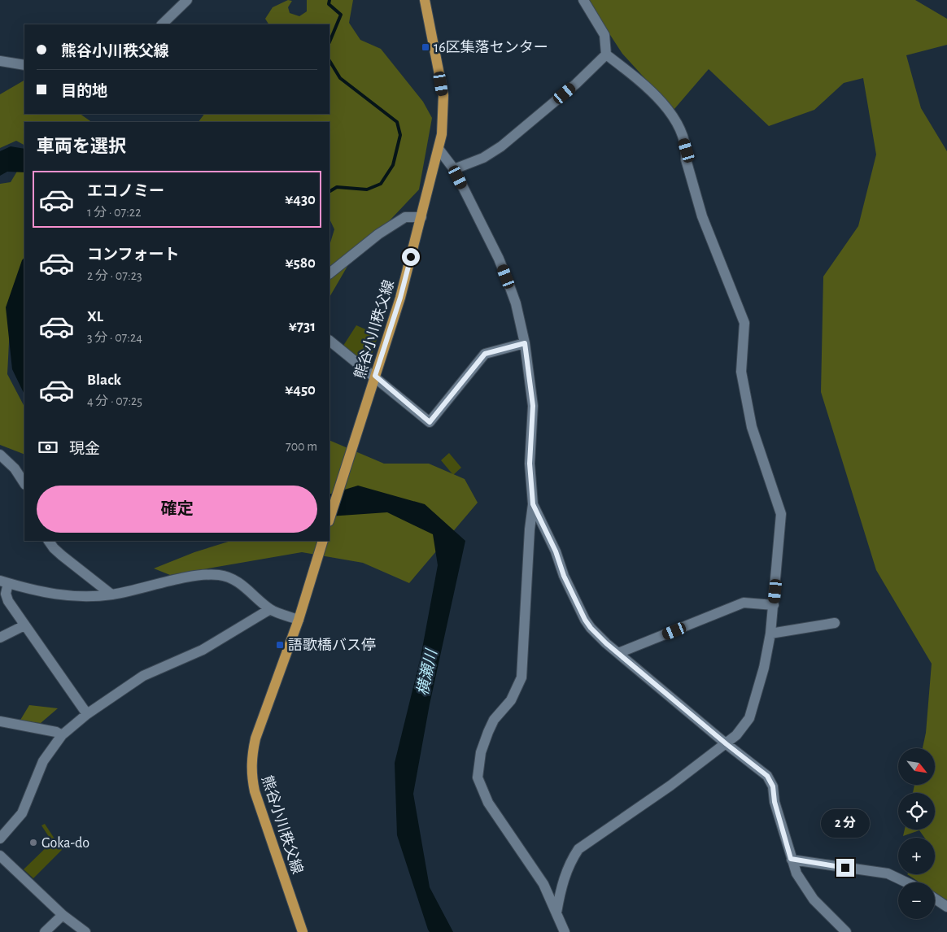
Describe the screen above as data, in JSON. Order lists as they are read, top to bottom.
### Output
{
  "streets": {
    "main road": ["熊谷小川秩父線"]
  },
  "water": ["横瀬川"],
  "places": {
    "transit": ["16区集落センター", "語歌橋バス停"],
    "other": ["Goka-do"]
  },
  "north": "bottom right",
  "page": {
    "banner": ["熊谷小川秩父線", "目的地"],
    "heading": "車両を選択",
    "list": [
      {
        "name": "エコノミー",
        "note": "1 分 · 07:22",
        "value": "¥430"
      },
      {
        "name": "コンフォート",
        "note": "2 分 · 07:23",
        "value": "¥580"
      },
      {
        "name": "XL",
        "note": "3 分 · 07:24",
        "value": "¥731"
      },
      {
        "name": "Black",
        "note": "4 分 · 07:25",
        "value": "¥450"
      }
    ],
    "pay": ["現金", "700 m"],
    "buttons": "確定",
    "map_buttons": ["+", "−"],
    "bubble": "2 分"
  }
}
